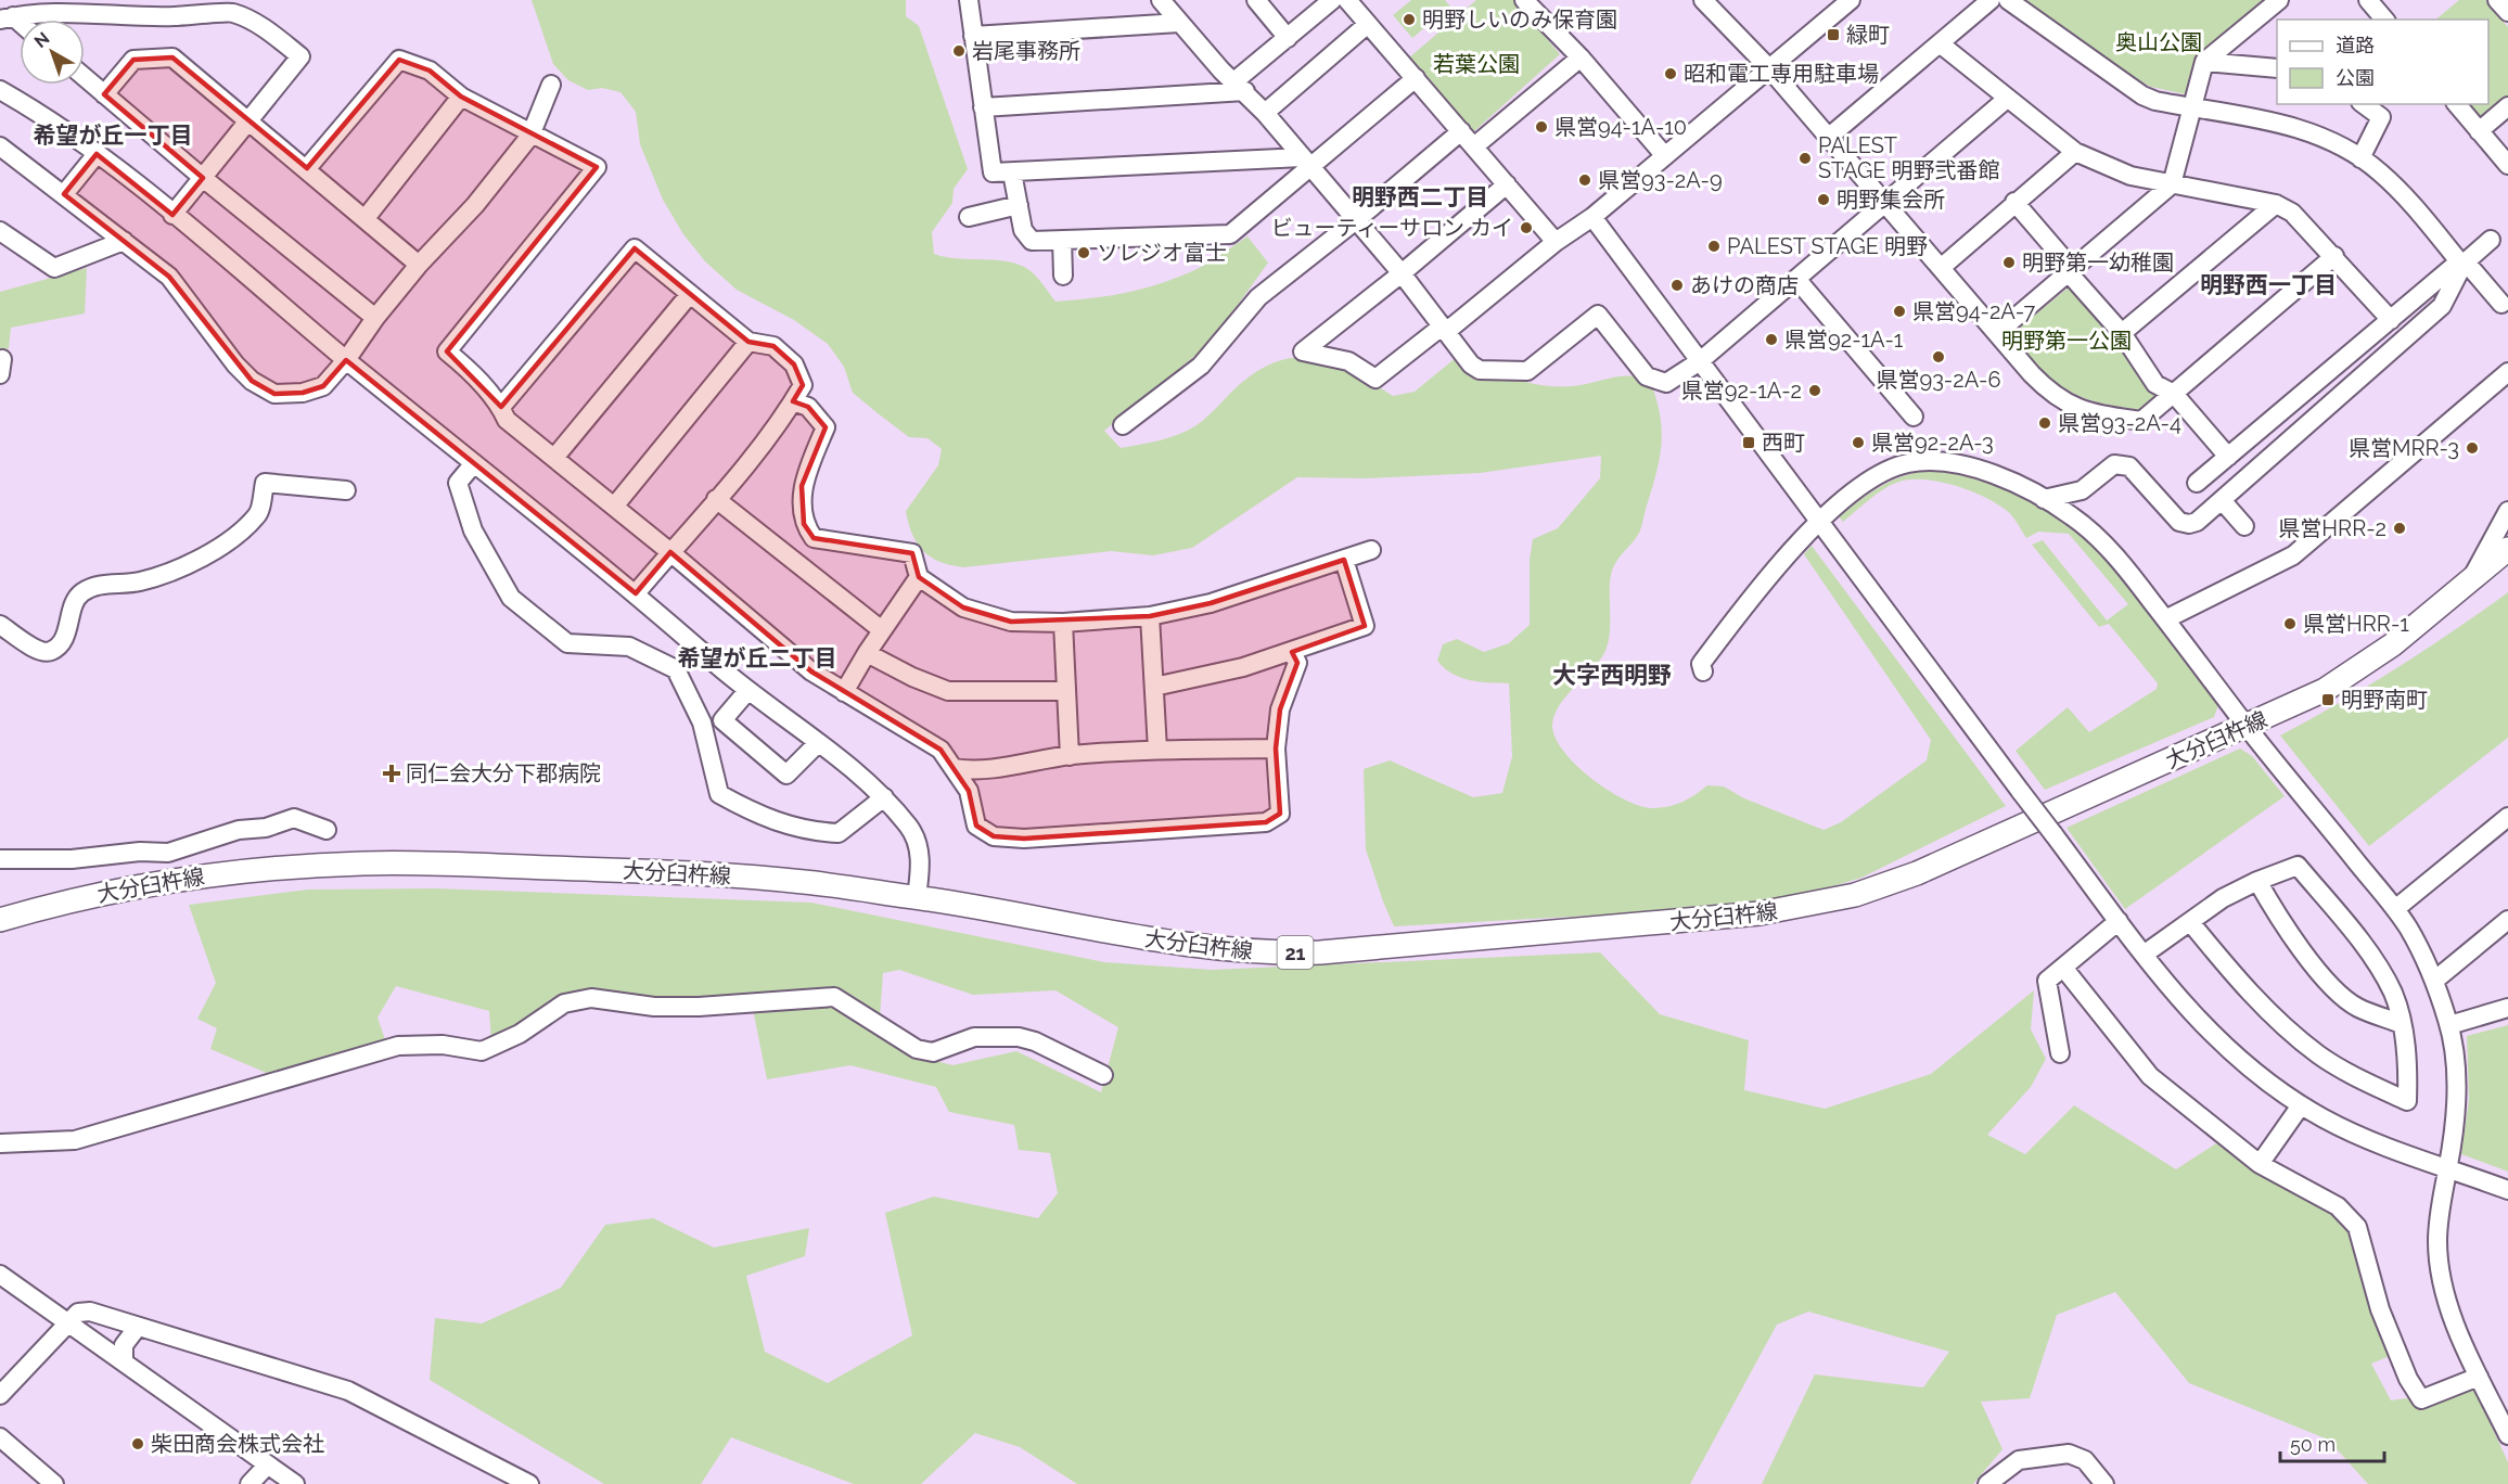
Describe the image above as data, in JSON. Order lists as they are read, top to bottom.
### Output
{
  "streets": {
    "main road": ["大分臼杵線", "21"]
  },
  "districts": [
    "希望が丘一丁目",
    "明野西二丁目",
    "明野西一丁目",
    "希望が丘二丁目",
    "大字西明野"
  ],
  "parks": ["奥山公園", "若葉公園", "明野第一公園"],
  "places": {
    "other": [
      "明野しいのみ保育園",
      "岩尾事務所",
      "昭和電工専用駐車場",
      "県営94-1A-10",
      "PALEST STAGE 明野弐番館",
      "県営93-2A-9",
      "明野集会所",
      "ビューティーサロン カイ",
      "PALEST STAGE 明野",
      "ソレジオ富士",
      "明野第一幼稚園",
      "あけの商店",
      "県営94-2A-7",
      "県営92-1A-1",
      "県営93-2A-6",
      "県営92-1A-2",
      "県営93-2A-4",
      "県営92-2A-3",
      "県営MRR-3",
      "県営HRR-2",
      "県営HRR-1",
      "柴田商会株式会社"
    ],
    "transit": ["緑町", "西町", "明野南町"],
    "health": ["同仁会大分下郡病院"]
  },
  "legend": ["道路", "公園"],
  "scale_bar": "50 m",
  "north": "top left"
}
